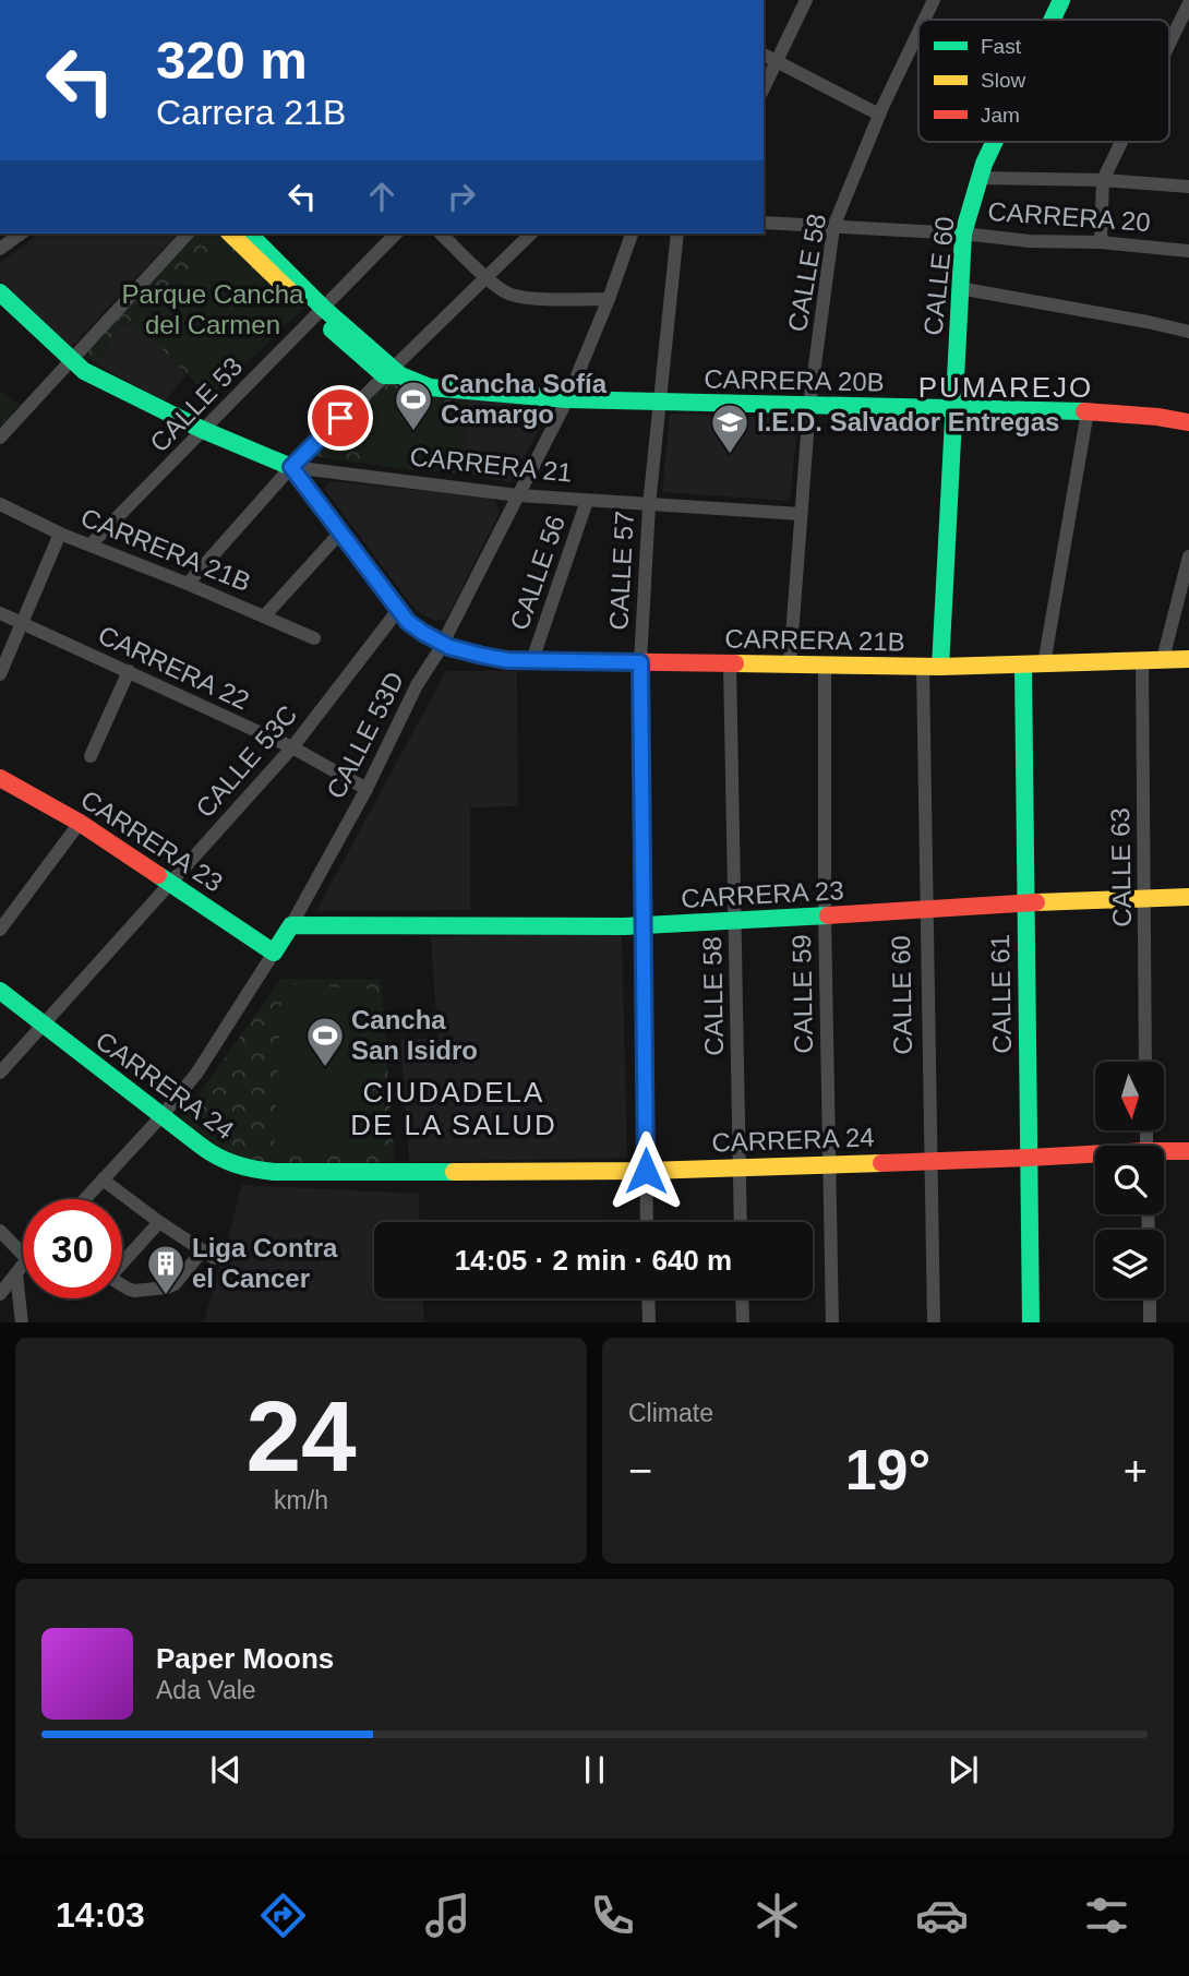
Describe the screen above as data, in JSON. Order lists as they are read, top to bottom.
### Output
{
  "streets": {
    "street": [
      "CARRERA 20",
      "CALLE 58",
      "CALLE 60",
      "CARRERA 20B",
      "CALLE 53",
      "CARRERA 21",
      "CARRERA 21B",
      "CALLE 57",
      "CALLE 56",
      "CARRERA 22",
      "CALLE 53D",
      "CALLE 53C",
      "CARRERA 23",
      "CALLE 63",
      "CALLE 59",
      "CALLE 61",
      "CARRERA 24"
    ]
  },
  "crossings": [
    ["CARRERA 20", "CALLE 58"],
    ["CARRERA 20", "CALLE 60"],
    ["CALLE 58", "CARRERA 20B"],
    ["CALLE 58", "CARRERA 21"],
    ["CALLE 58", "CARRERA 21B"],
    ["CALLE 58", "CARRERA 23"],
    ["CALLE 58", "CARRERA 24"],
    ["CALLE 60", "CARRERA 20B"],
    ["CALLE 60", "CARRERA 21B"],
    ["CALLE 60", "CARRERA 23"],
    ["CALLE 60", "CARRERA 24"],
    ["CARRERA 20B", "CALLE 57"],
    ["CARRERA 20B", "CALLE 53D"],
    ["CALLE 53", "CARRERA 21"],
    ["CALLE 53", "CARRERA 21B"],
    ["CARRERA 21", "CARRERA 21B"],
    ["CARRERA 21", "CALLE 57"],
    ["CARRERA 21", "CALLE 56"],
    ["CARRERA 21", "CALLE 53D"],
    ["CARRERA 21B", "CALLE 57"],
    ["CARRERA 21B", "CALLE 56"],
    ["CARRERA 21B", "CALLE 53D"],
    ["CARRERA 21B", "CALLE 53C"],
    ["CARRERA 21B", "CALLE 63"],
    ["CARRERA 21B", "CALLE 59"],
    ["CARRERA 21B", "CALLE 61"],
    ["CALLE 57", "CARRERA 23"],
    ["CALLE 57", "CARRERA 24"],
    ["CARRERA 22", "CALLE 53D"],
    ["CARRERA 22", "CALLE 53C"],
    ["CALLE 53D", "CARRERA 23"],
    ["CALLE 53D", "CARRERA 24"],
    ["CALLE 53C", "CARRERA 23"],
    ["CALLE 53C", "CARRERA 24"],
    ["CARRERA 23", "CALLE 63"],
    ["CARRERA 23", "CALLE 59"],
    ["CARRERA 23", "CALLE 61"],
    ["CALLE 59", "CARRERA 24"],
    ["CALLE 61", "CARRERA 24"]
  ],
  "districts": ["PUMAREJO", "CIUDADELA DE LA SALUD"],
  "parks": ["Parque Cancha del Carmen"],
  "places": {
    "sports": ["Cancha Sofía Camargo", "Cancha San Isidro"],
    "school or university": ["I.E.D. Salvador Entregas"],
    "building": ["Liga Contra el Cancer"]
  },
  "legend": ["Fast", "Slow", "Jam"],
  "north": "bottom",
  "page": {
    "turn": ["320 m", "Carrera 21B"],
    "limit": "30",
    "trip": "14:05 · 2 min · 640 m",
    "tile": [
      ["24", "km/h"],
      "Climate"
    ],
    "heat": ["−", "19°", "+"],
    "song": ["Paper Moons", "Ada Vale"],
    "tabs": "14:03"
  }
}
